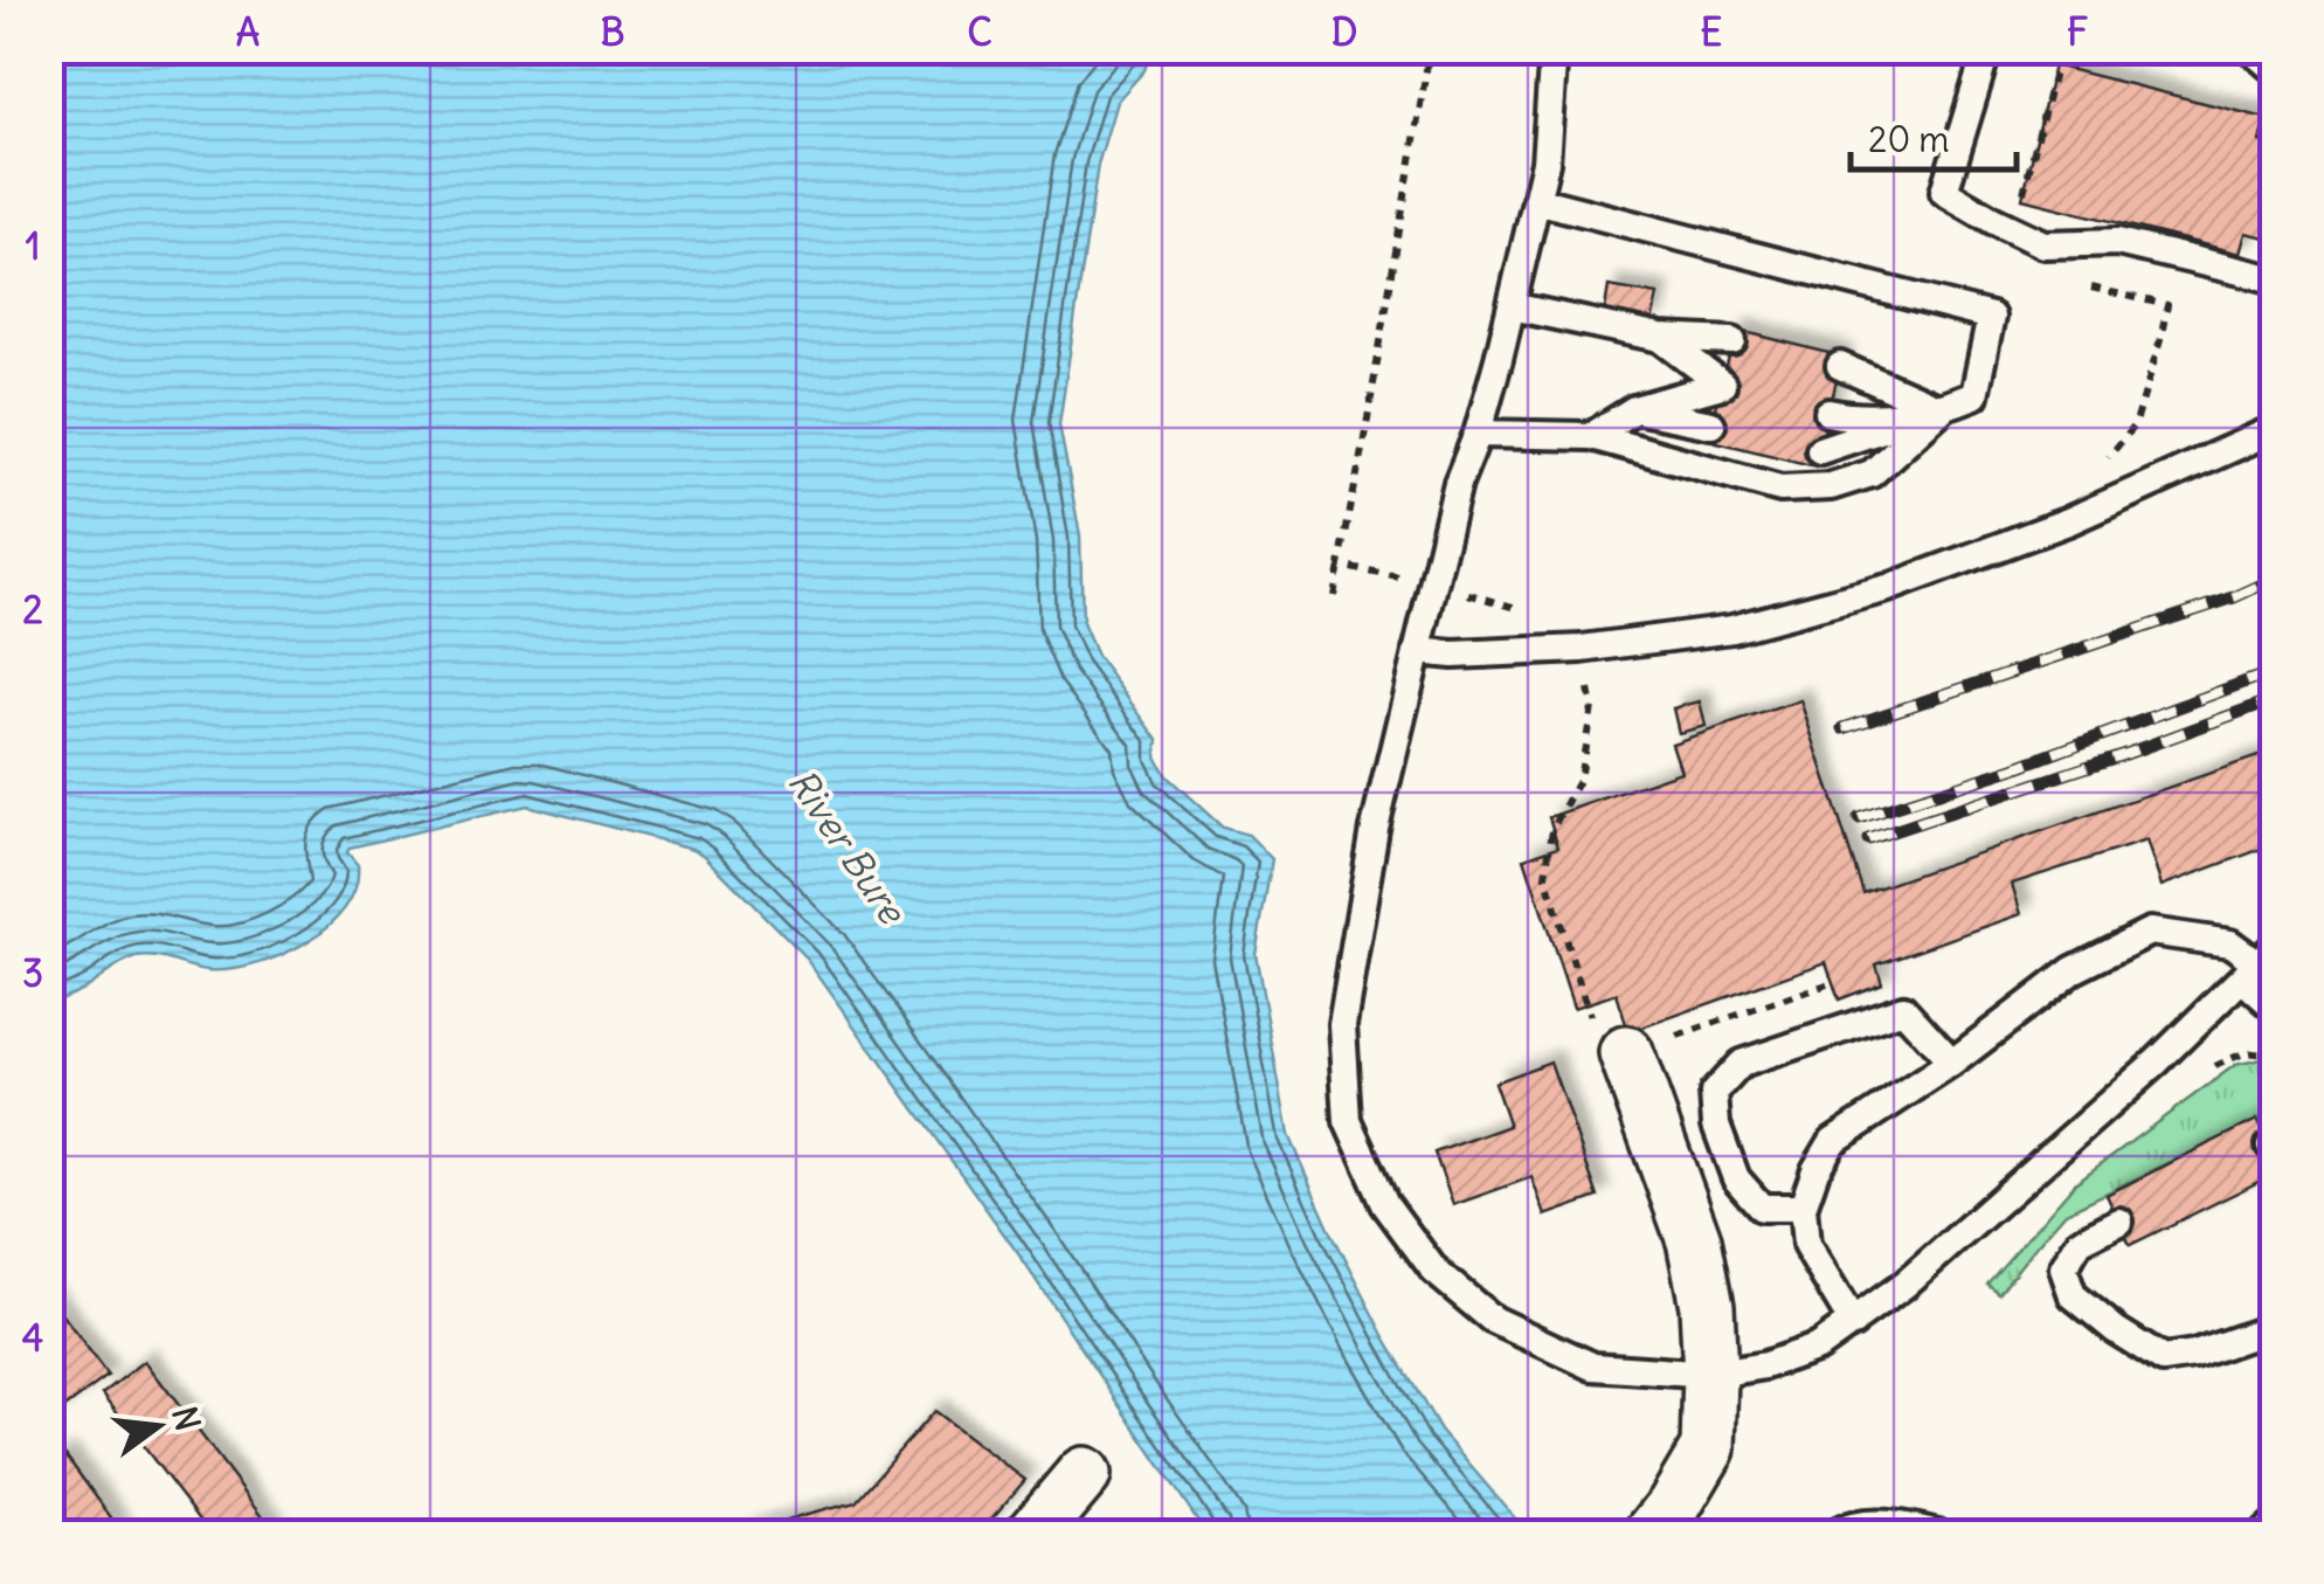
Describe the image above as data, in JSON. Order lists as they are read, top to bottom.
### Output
{
  "water": ["River Bure"],
  "scale_bar": "20 m",
  "north": "right",
  "grid": {
    "columns": [
      "A",
      "B",
      "C",
      "D",
      "E",
      "F"
    ],
    "rows": [
      "1",
      "2",
      "3",
      "4"
    ]
  }
}
